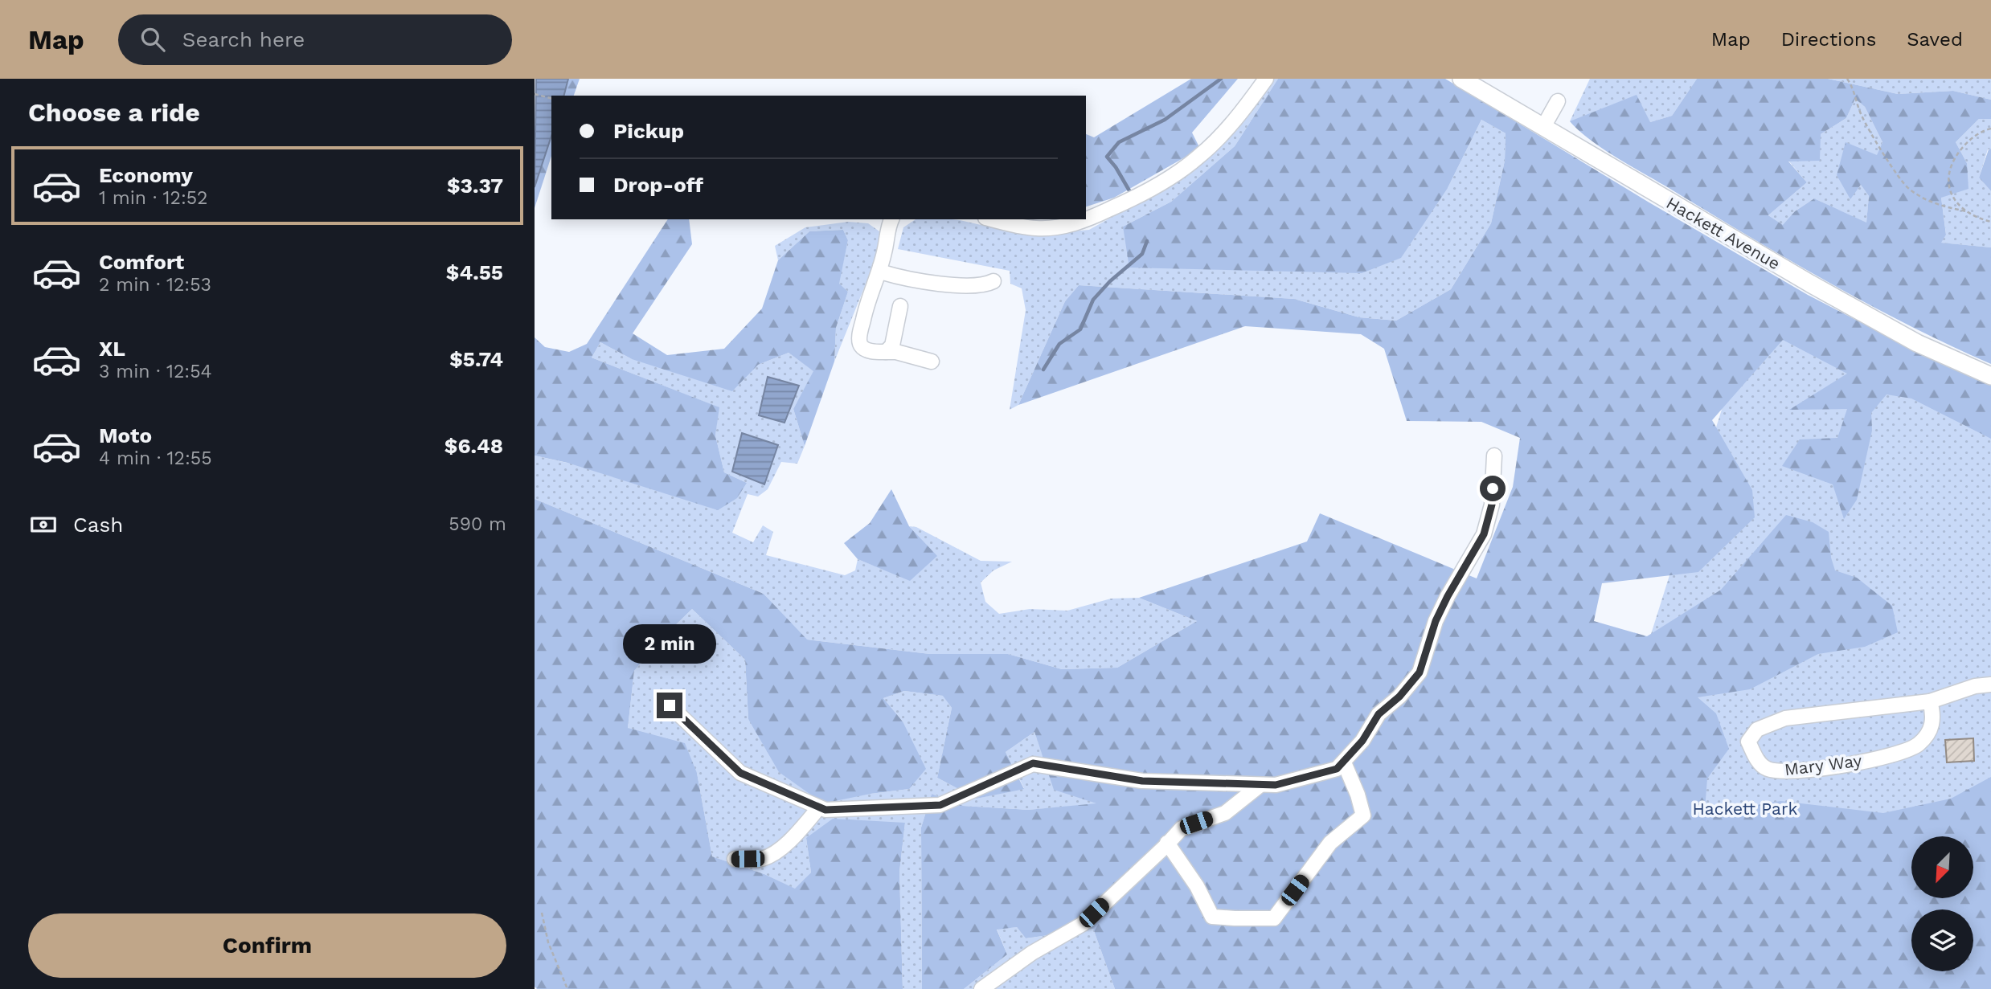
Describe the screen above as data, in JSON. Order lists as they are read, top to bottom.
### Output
{
  "streets": {
    "main road": ["Hackett Avenue"],
    "street": ["Mary Way"]
  },
  "parks": ["Hackett Park"],
  "north": "bottom left",
  "page": {
    "header": "Map",
    "search": "Search here",
    "nav": ["Map", "Directions", "Saved"],
    "heading": "Choose a ride",
    "banner": ["Pickup", "Drop-off"],
    "list": [
      {
        "name": "Economy",
        "note": "1 min · 12:52",
        "value": "$3.37"
      },
      {
        "name": "Comfort",
        "note": "2 min · 12:53",
        "value": "$4.55"
      },
      {
        "name": "XL",
        "note": "3 min · 12:54",
        "value": "$5.74"
      },
      {
        "name": "Moto",
        "note": "4 min · 12:55",
        "value": "$6.48"
      }
    ],
    "pay": ["Cash", "590 m"],
    "bubble": "2 min",
    "buttons": "Confirm"
  }
}
